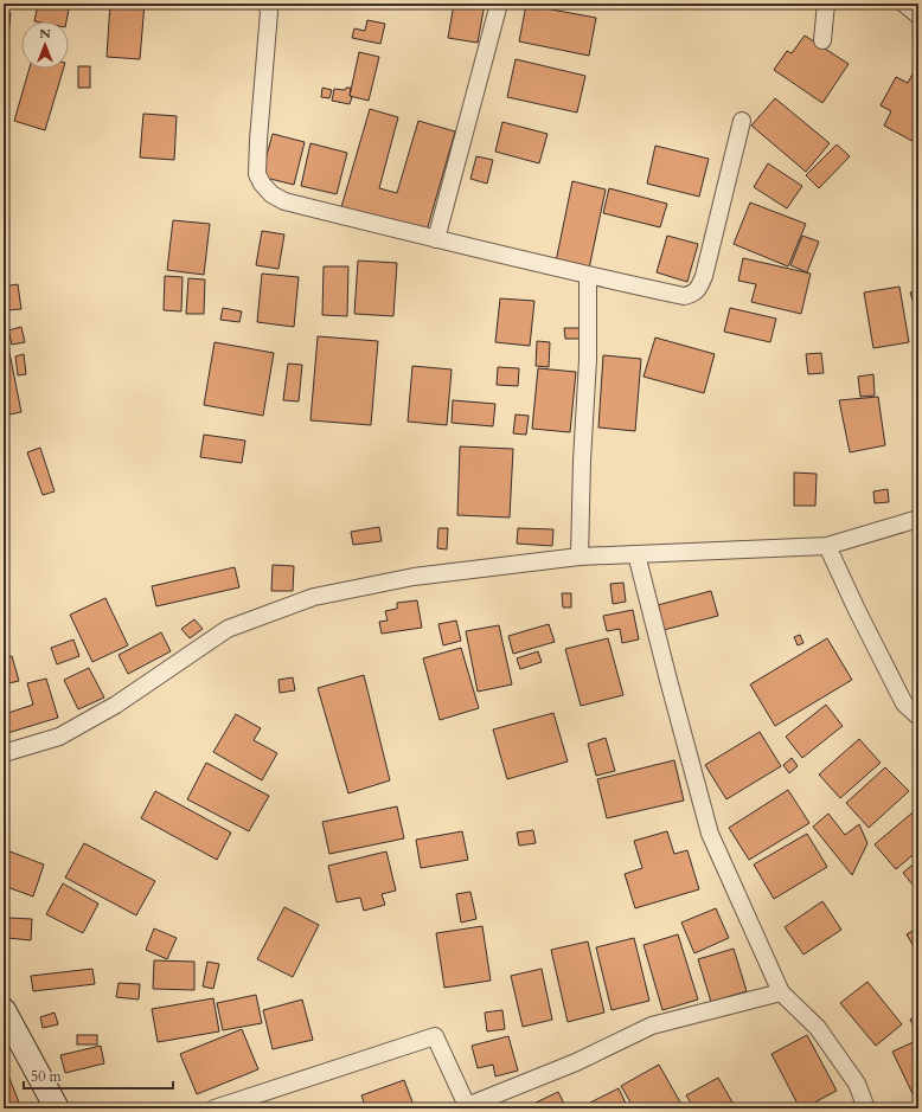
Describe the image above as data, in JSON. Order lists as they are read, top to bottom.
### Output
{
  "scale_bar": "50 m",
  "north": "top"
}
